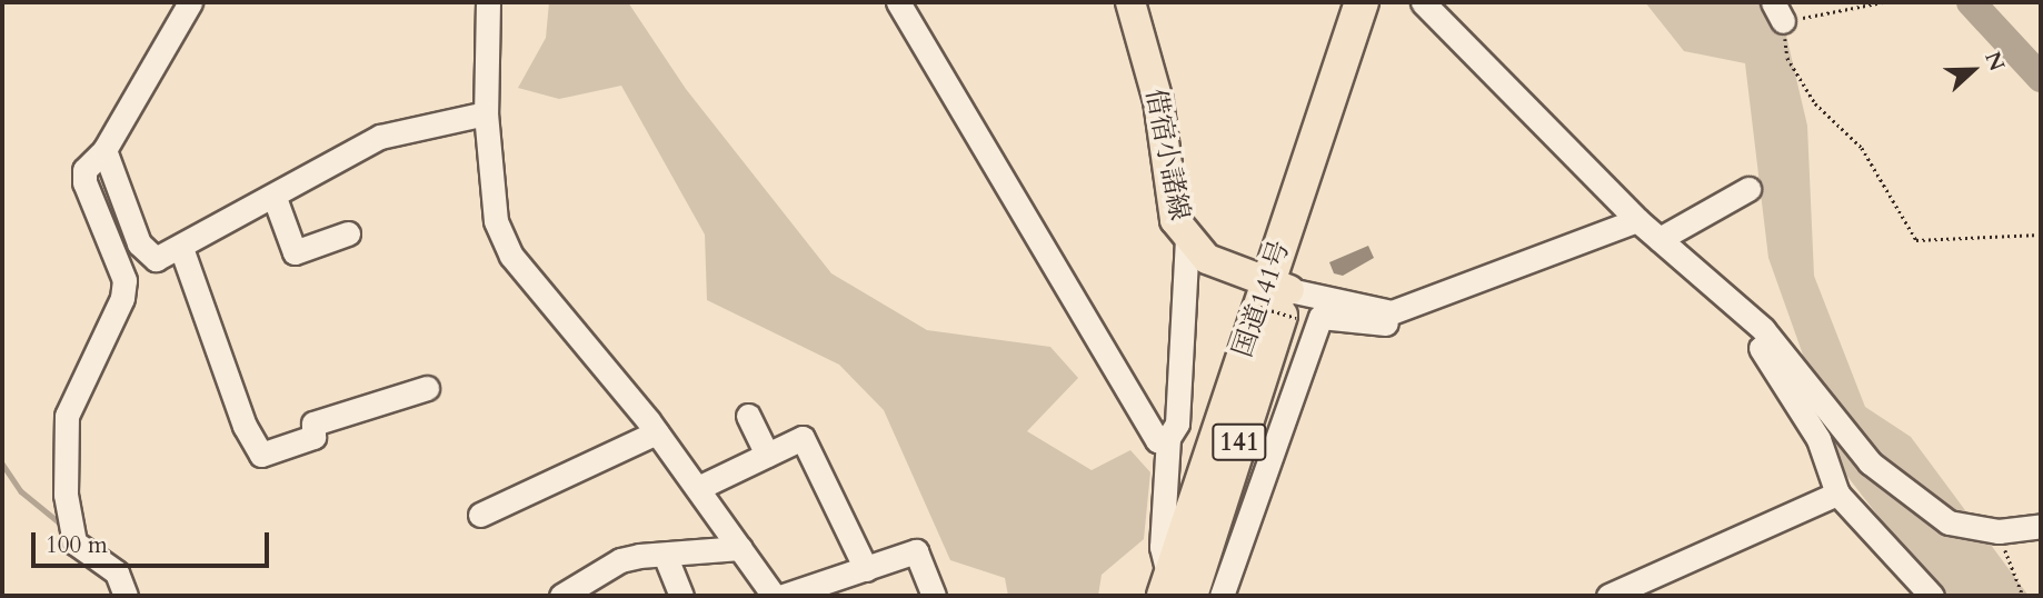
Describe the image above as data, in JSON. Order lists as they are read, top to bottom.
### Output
{
  "streets": {
    "highway": ["国道141号", "141"],
    "main road": ["借宿小諸線"]
  },
  "crossings": [
    ["借宿小諸線", "国道141号"]
  ],
  "scale_bar": "100 m",
  "north": "right"
}
